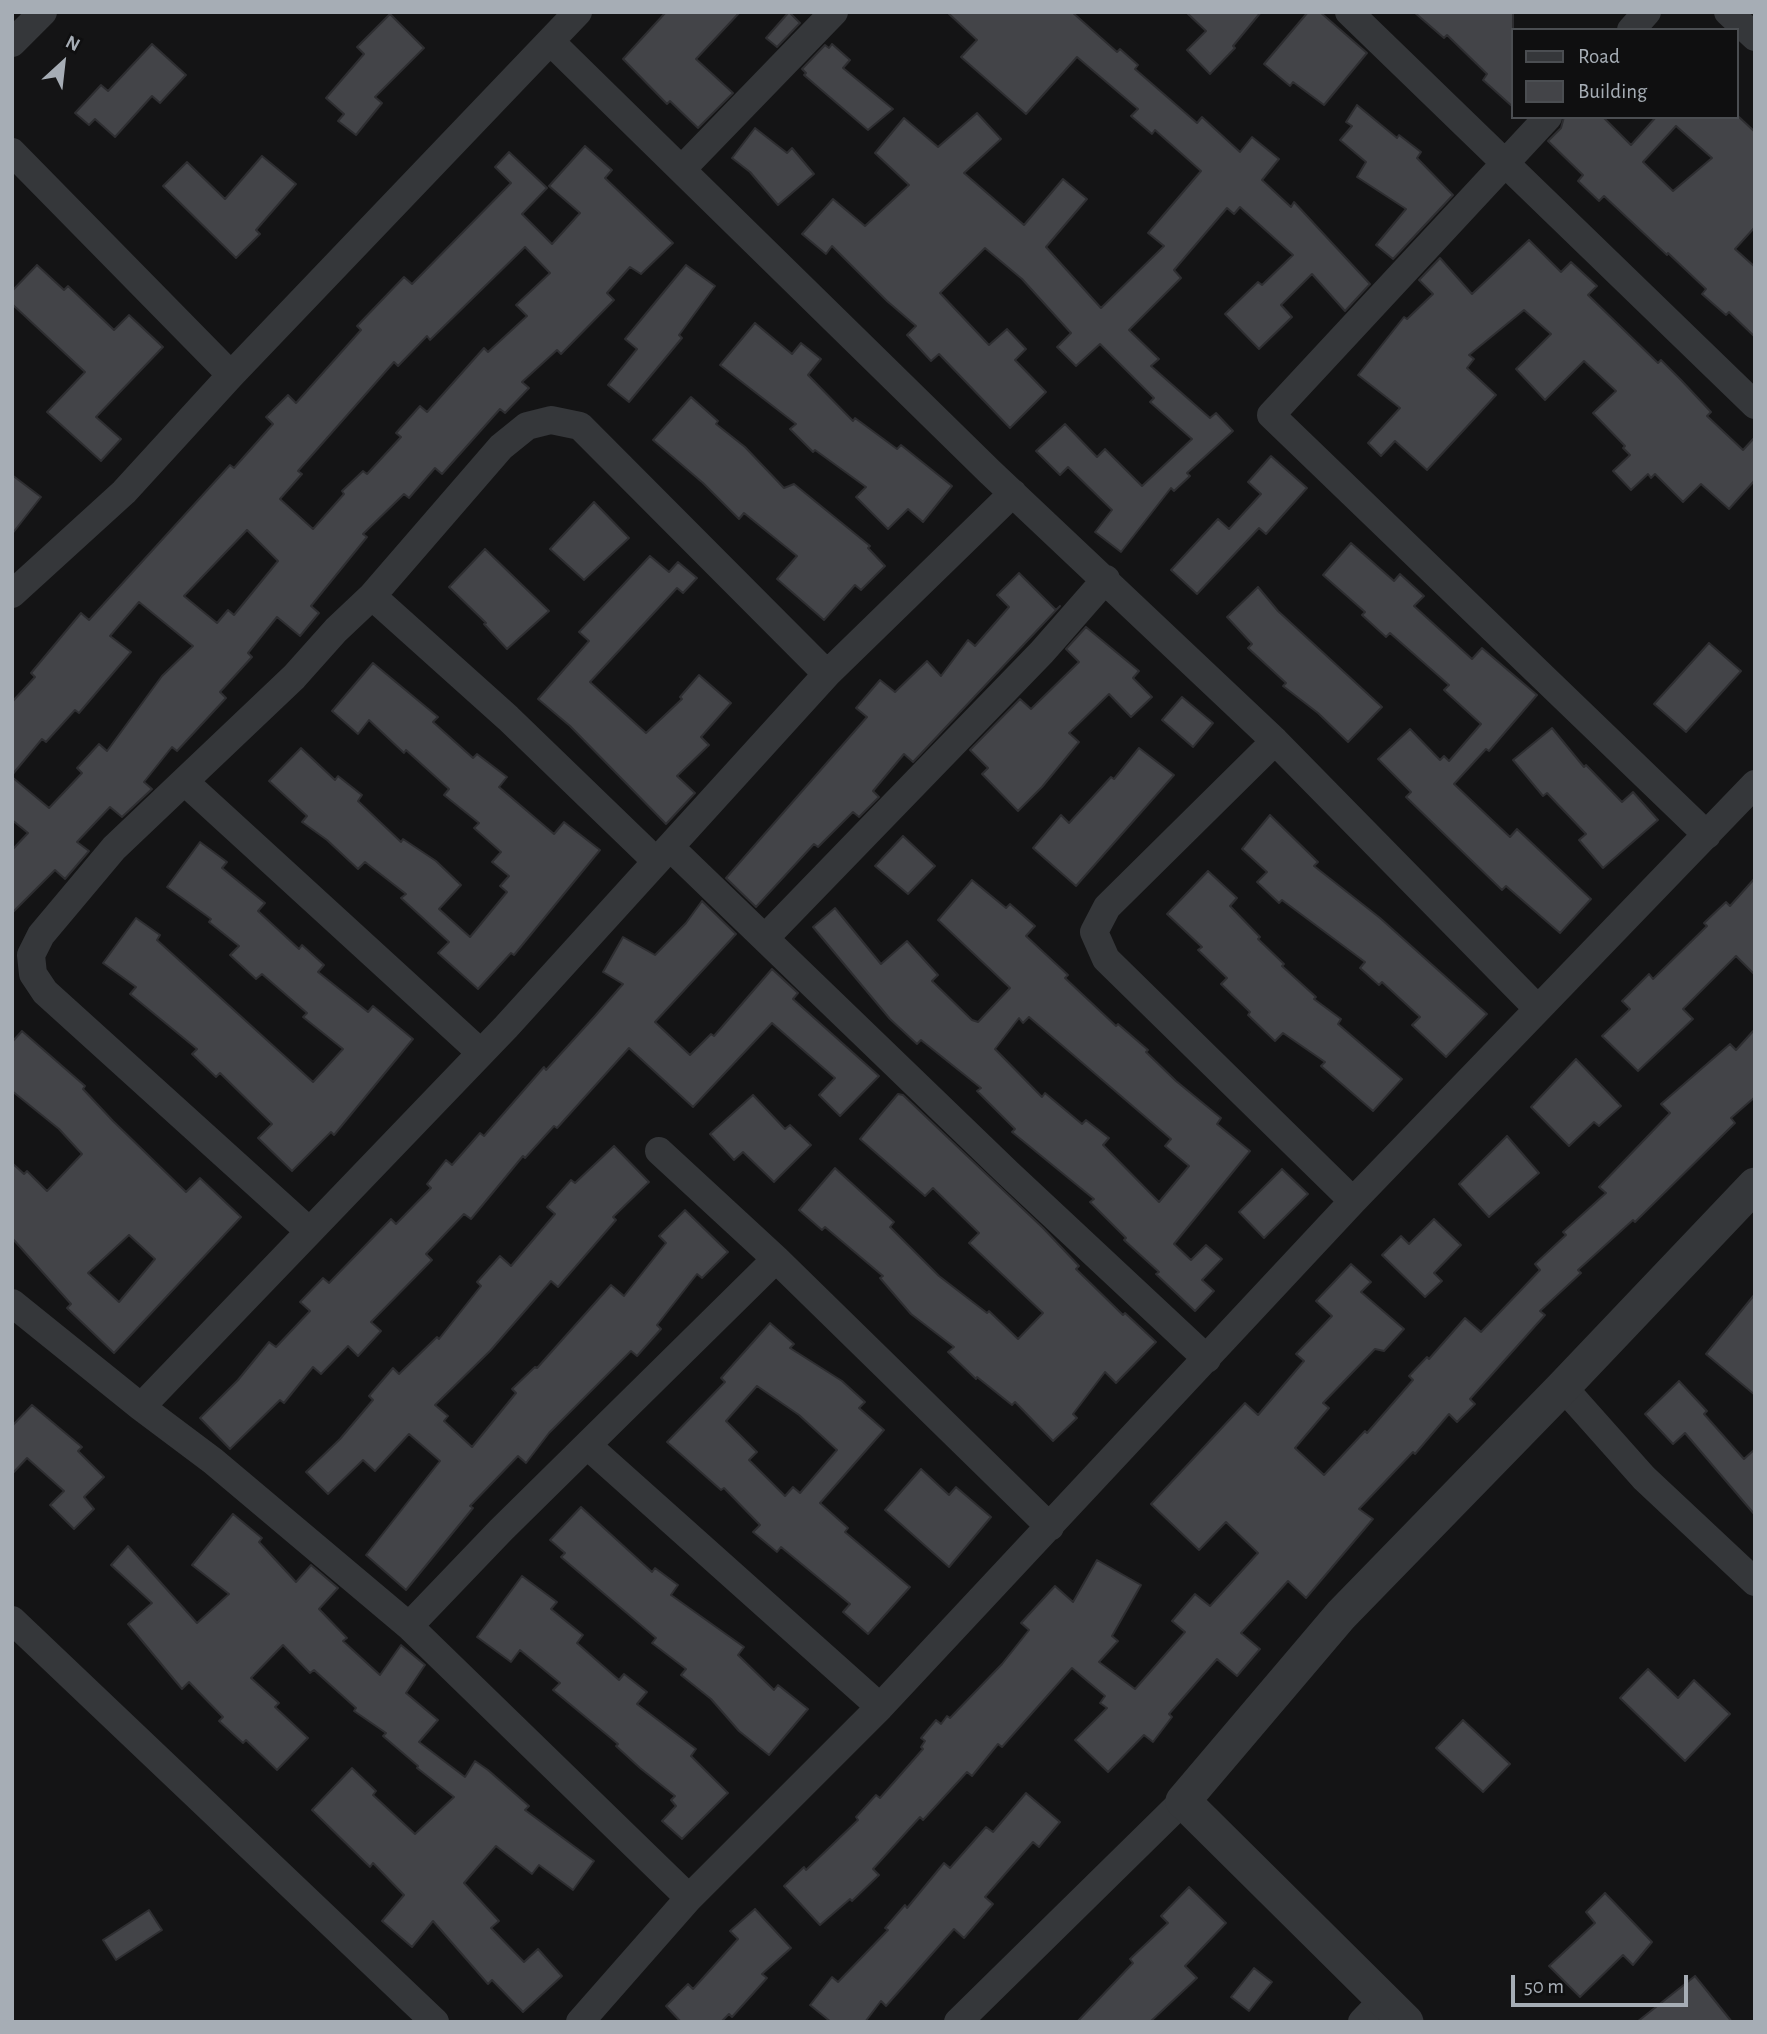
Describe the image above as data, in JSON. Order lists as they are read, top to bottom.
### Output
{
  "legend": ["Road", "Building"],
  "scale_bar": "50 m",
  "north": "top right"
}
